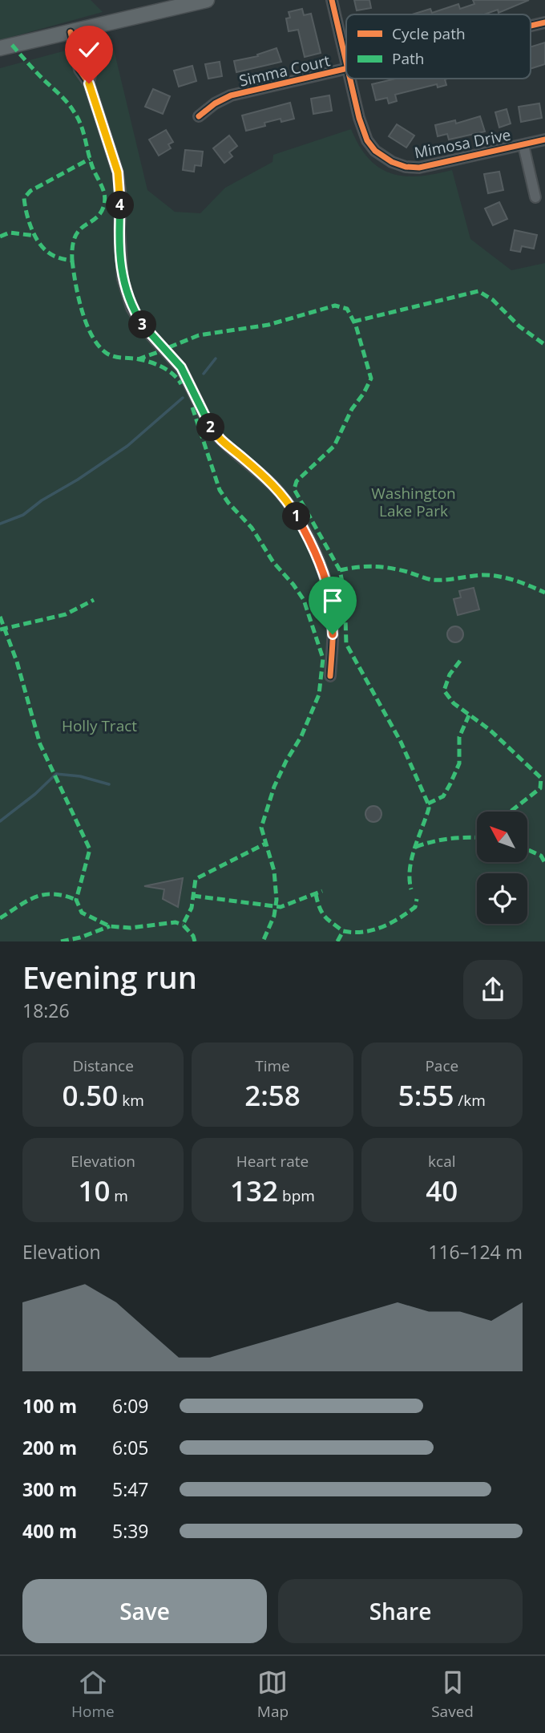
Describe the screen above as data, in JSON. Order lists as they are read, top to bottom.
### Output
{
  "streets": {
    "street": ["Simma Court", "Mimosa Drive"]
  },
  "parks": ["Washington Lake Park", "Holly Tract"],
  "legend": ["Cycle path", "Path"],
  "north": "top left",
  "page": {
    "pins": [
      "4",
      "3",
      "2",
      "1"
    ],
    "heading": ["Evening run", "18:26"],
    "stats": [
      ["Distance", "0.50 km"],
      ["Time", "2:58"],
      ["Pace", "5:55 /km"],
      ["Elevation", "10 m"],
      ["Heart rate", "132 bpm"],
      ["kcal", "40"]
    ],
    "chart": ["Elevation", "116–124 m"],
    "list": [
      {
        "name": "100 m",
        "note": "6:09"
      },
      {
        "name": "200 m",
        "note": "6:05"
      },
      {
        "name": "300 m",
        "note": "5:47"
      },
      {
        "name": "400 m",
        "note": "5:39"
      }
    ],
    "buttons": ["Save", "Share"],
    "tabs": ["Home", "Map", "Saved"]
  }
}
